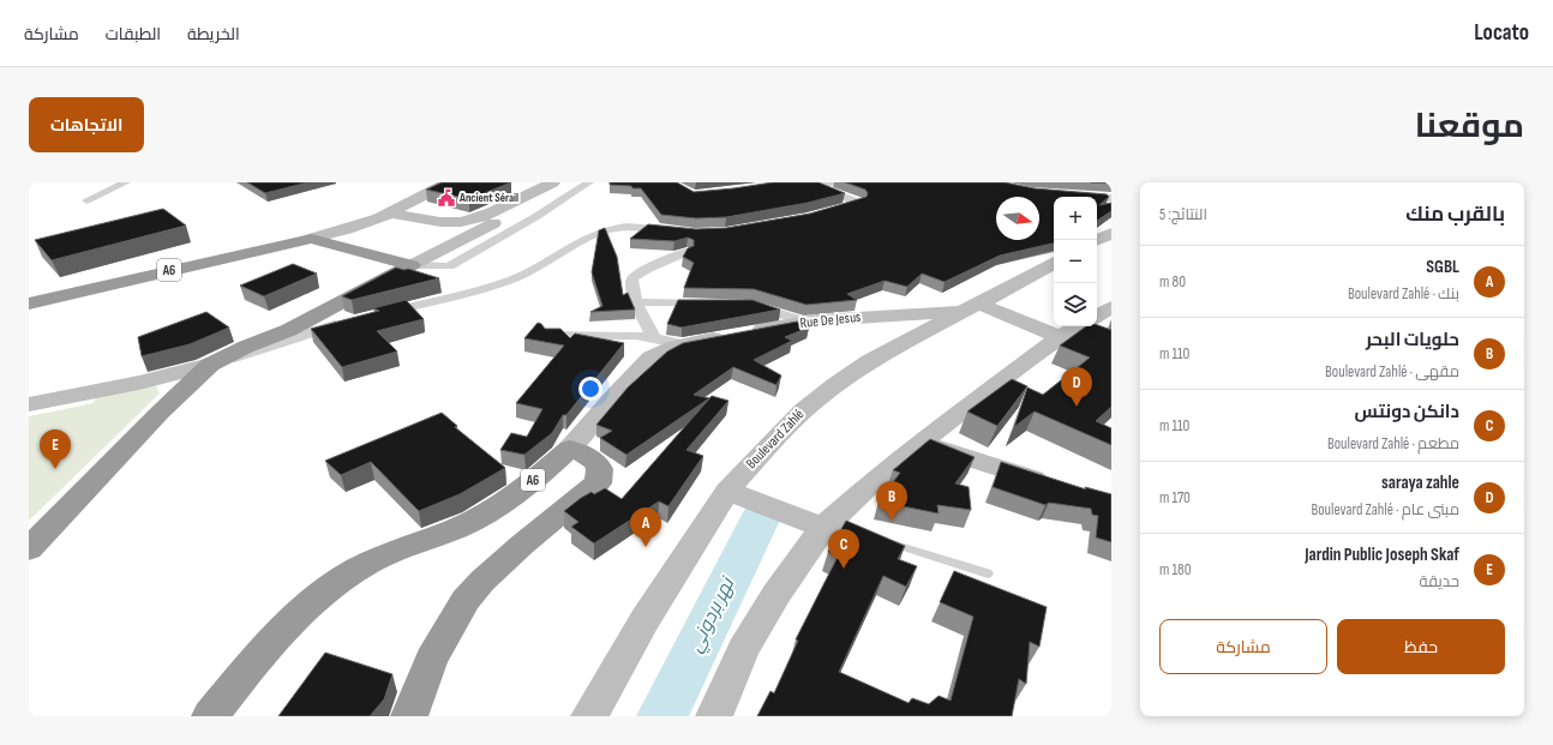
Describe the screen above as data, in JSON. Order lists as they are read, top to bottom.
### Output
{
  "streets": {
    "highway": ["A6"],
    "main road": ["Rue De Jesus", "Boulevard Zahlé"]
  },
  "crossings": [
    ["A6", "Rue De Jesus"],
    ["Rue De Jesus", "Boulevard Zahlé"]
  ],
  "water": ["نهر بردوني"],
  "places": {
    "public building": ["Ancient Sérail"]
  },
  "north": "right",
  "page": {
    "header": "Locato",
    "nav": ["الخريطة", "الطبقات", "مشاركة"],
    "title": "موقعنا",
    "buttons": [
      "الاتجاهات",
      ["حفظ", "مشاركة"]
    ],
    "heading": ["بالقرب منك", "النتائج: 5"],
    "map_buttons": ["+", "−"],
    "list": [
      {
        "mark": "A",
        "name": "SGBL",
        "note": "بنك · Boulevard Zahlé",
        "value": "80 m"
      },
      {
        "mark": "B",
        "name": "حلويات البحر",
        "note": "مقهى · Boulevard Zahlé",
        "value": "110 m"
      },
      {
        "mark": "C",
        "name": "دانكن دونتس",
        "note": "مطعم · Boulevard Zahlé",
        "value": "110 m"
      },
      {
        "mark": "D",
        "name": "saraya zahle",
        "note": "مبنى عام · Boulevard Zahlé",
        "value": "170 m"
      },
      {
        "mark": "E",
        "name": "Jardin Public Joseph Skaf",
        "note": "حديقة",
        "value": "180 m"
      }
    ],
    "pins": [
      "D",
      "E",
      "B",
      "A",
      "C"
    ]
  }
}
